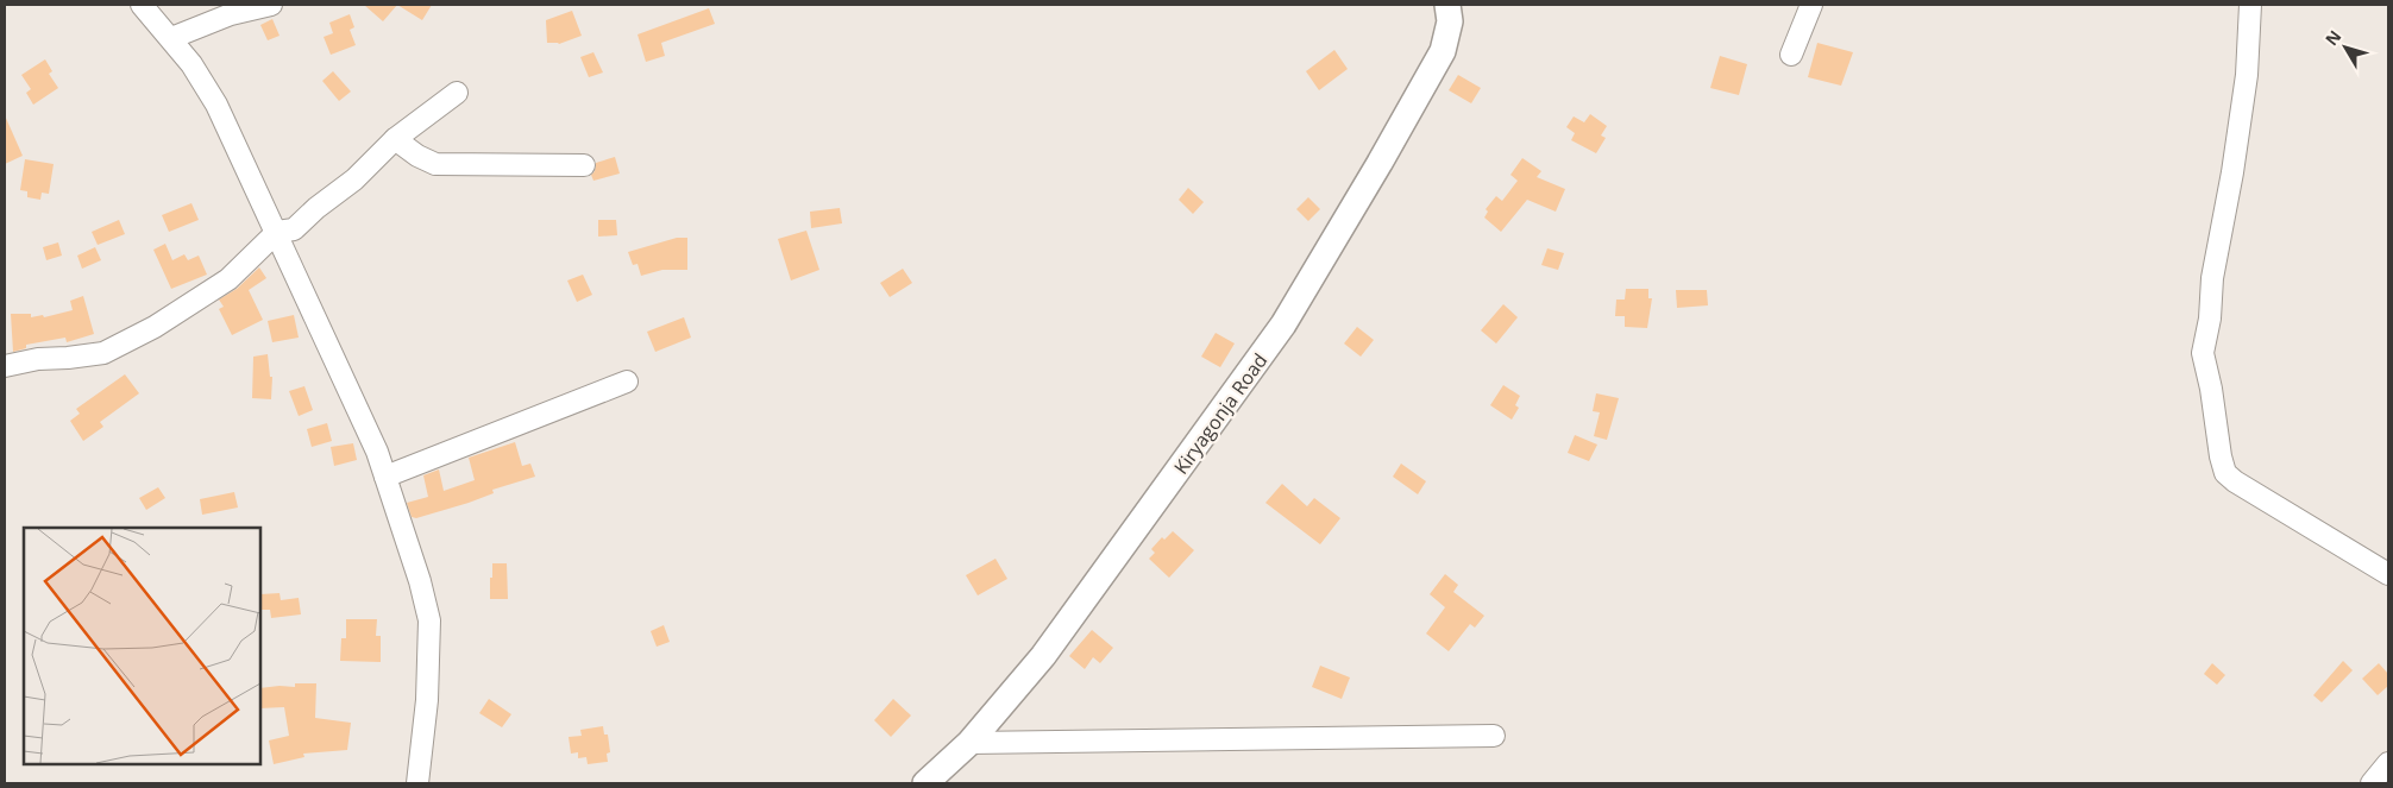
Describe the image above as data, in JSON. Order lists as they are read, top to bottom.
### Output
{
  "streets": {
    "street": ["Kiryagonja Road"]
  },
  "north": "top left"
}
